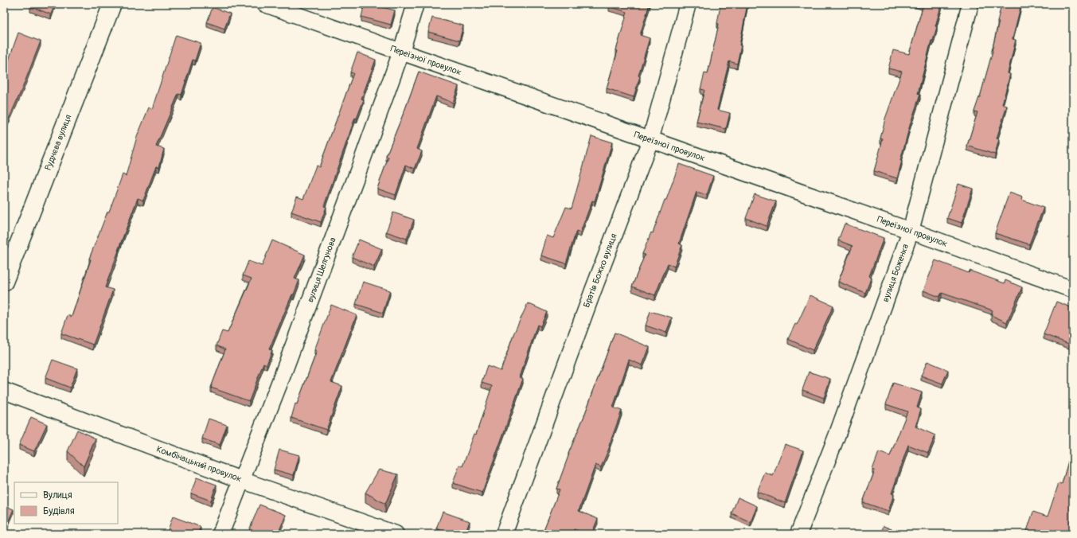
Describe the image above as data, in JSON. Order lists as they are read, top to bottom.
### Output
{
  "streets": {
    "street": [
      "Переїзної провулок",
      "Руднєва вулиця",
      "вулиця Шелгунова",
      "Братів Божко вулиця",
      "вулиця Боженка",
      "Комбінацький провулок"
    ]
  },
  "crossings": [
    ["Переїзної провулок", "вулиця Шелгунова"],
    ["Переїзної провулок", "Братів Божко вулиця"],
    ["Переїзної провулок", "вулиця Боженка"],
    ["вулиця Шелгунова", "Комбінацький провулок"]
  ],
  "legend": ["Вулиця", "Будівля"]
}
